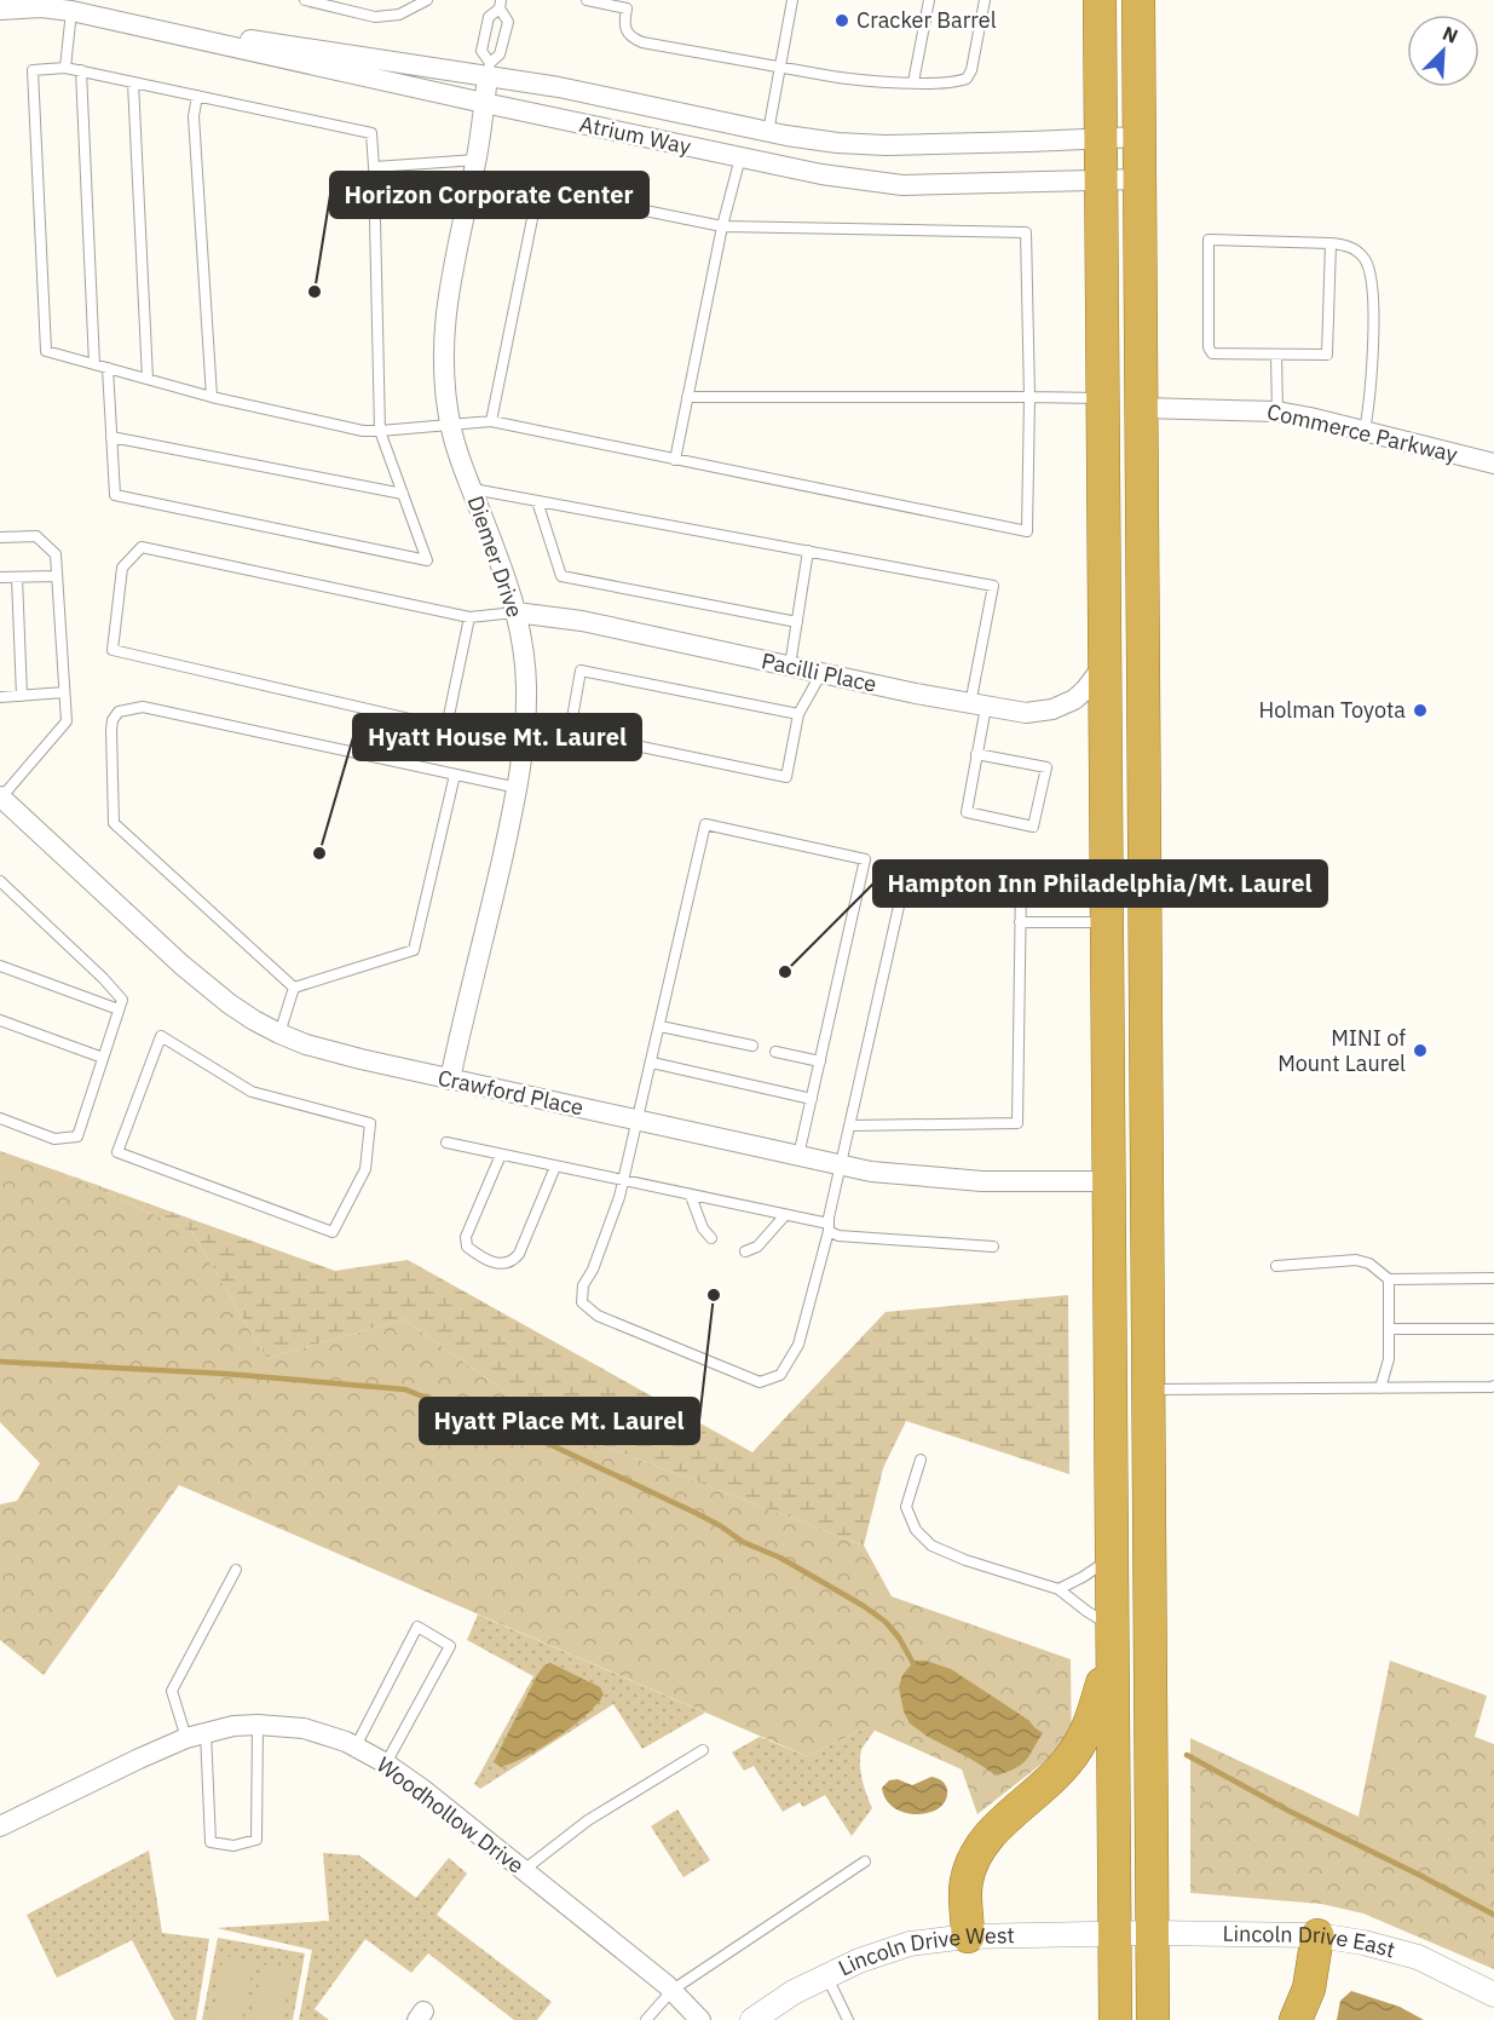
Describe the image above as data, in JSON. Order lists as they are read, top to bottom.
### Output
{
  "streets": {
    "street": [
      "Atrium Way",
      "Commerce Parkway",
      "Diemer Drive",
      "Pacilli Place",
      "Crawford Place",
      "Woodhollow Drive",
      "Lincoln Drive East",
      "Lincoln Drive West"
    ]
  },
  "crossings": [
    ["Atrium Way", "Diemer Drive"],
    ["Diemer Drive", "Pacilli Place"],
    ["Diemer Drive", "Crawford Place"],
    ["Lincoln Drive East", "Lincoln Drive West"]
  ],
  "places": [
    "Cracker Barrel",
    "Horizon Corporate Center",
    "Holman Toyota",
    "Hyatt House Mt. Laurel",
    "Hampton Inn Philadelphia/Mt. Laurel",
    "MINI of Mount Laurel",
    "Hyatt Place Mt. Laurel"
  ],
  "north": "top right"
}
